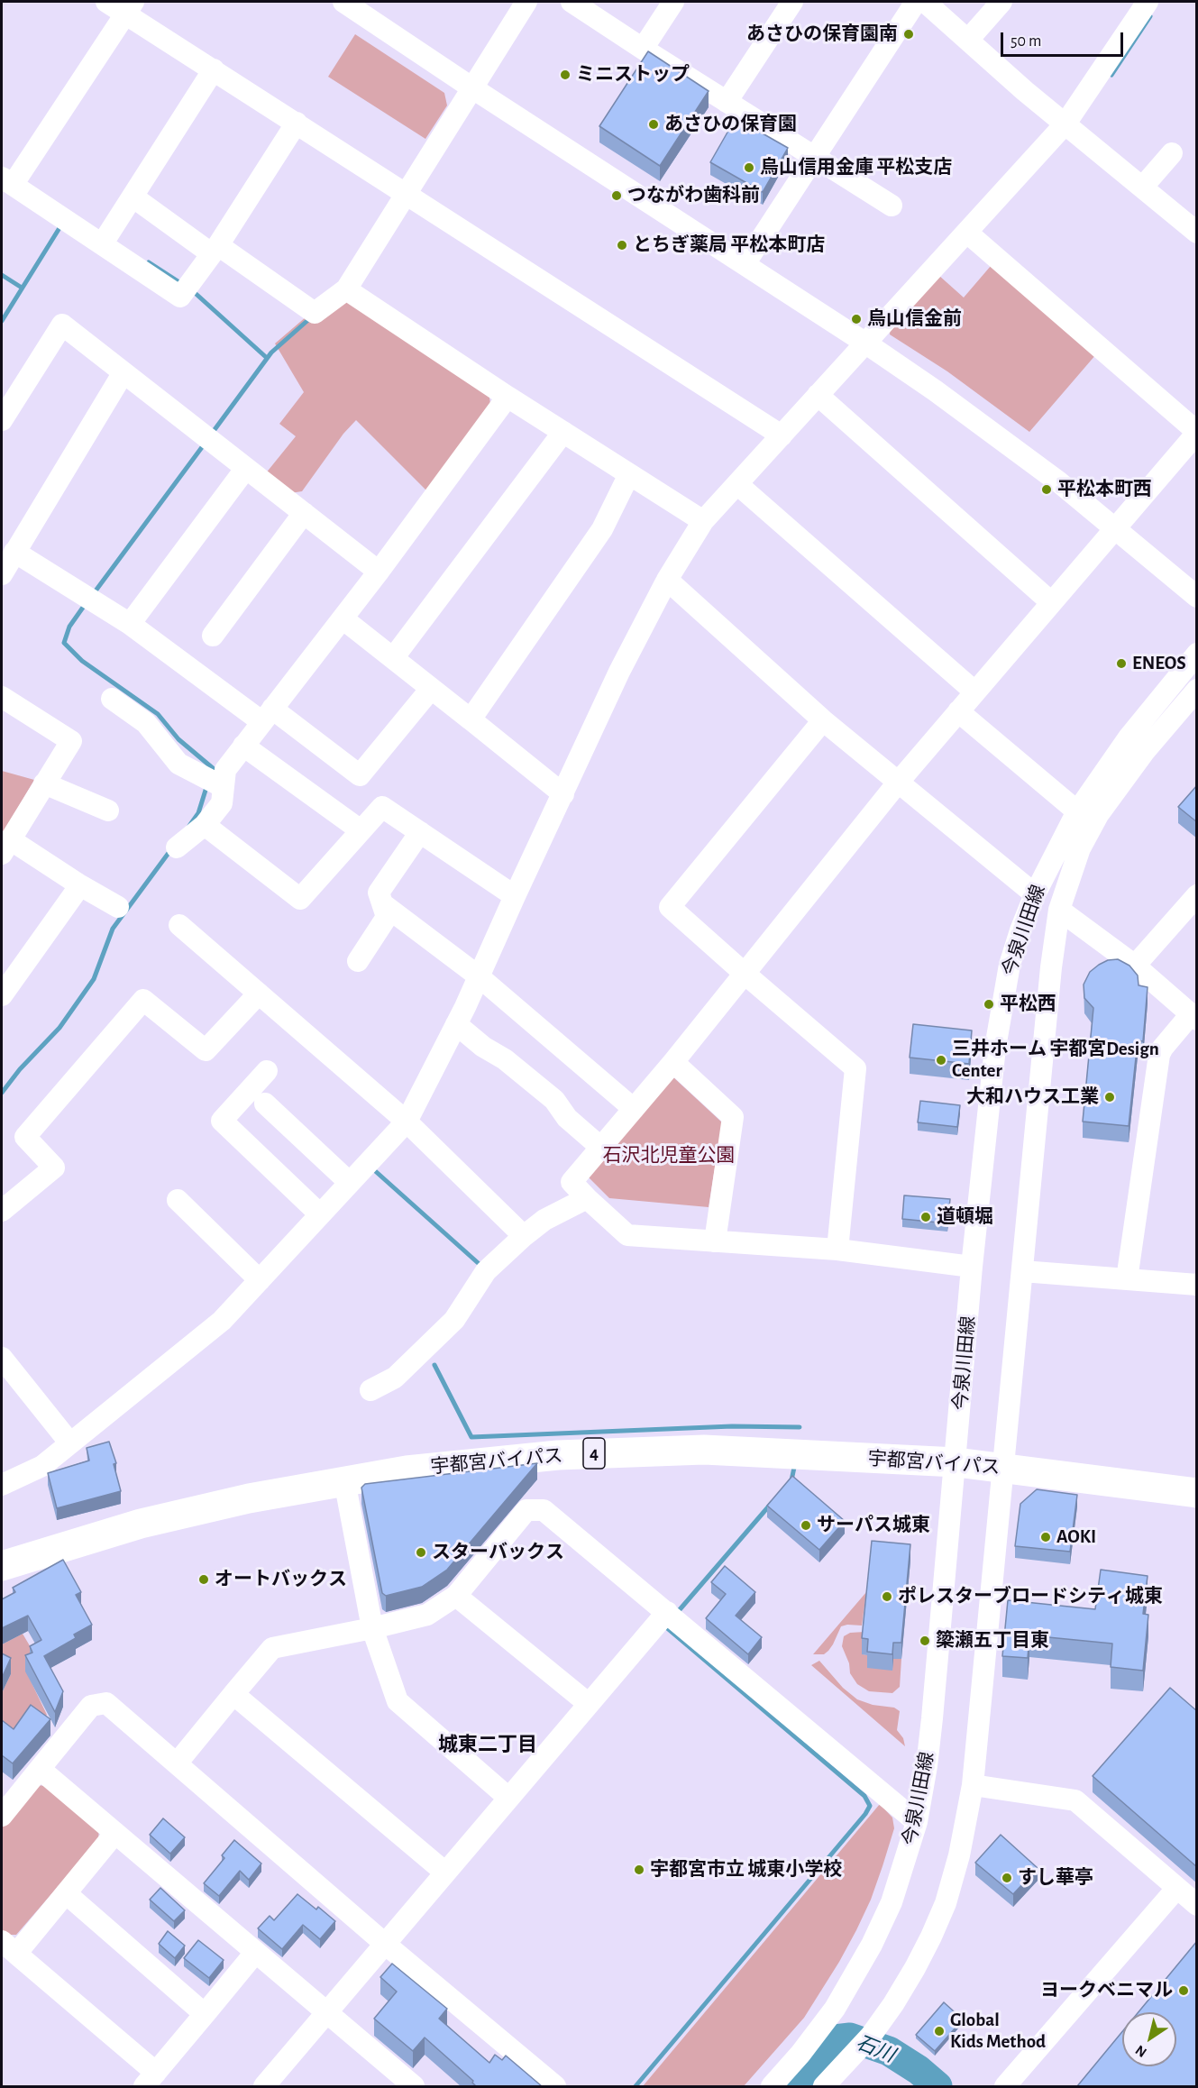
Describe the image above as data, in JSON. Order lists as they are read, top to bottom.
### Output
{
  "streets": {
    "highway": ["4", "宇都宮バイパス"],
    "street": ["今泉川田線"]
  },
  "crossings": [
    ["今泉川田線", "宇都宮バイパス"]
  ],
  "districts": ["城東二丁目"],
  "water": ["石川"],
  "parks": ["石沢北児童公園"],
  "places": [
    "あさひの保育園南",
    "ミニストップ",
    "あさひの保育園",
    "烏山信用金庫 平松支店",
    "つながわ歯科前",
    "とちぎ薬局 平松本町店",
    "烏山信金前",
    "平松本町西",
    "ENEOS",
    "平松西",
    "三井ホーム 宇都宮Design Center",
    "大和ハウス工業",
    "道頓堀",
    "サーパス城東",
    "AOKI",
    "スターバックス",
    "オートバックス",
    "ポレスターブロードシティ城東",
    "簗瀬五丁目東",
    "宇都宮市立 城東小学校",
    "すし華亭",
    "ヨークベニマル",
    "Global Kids Method"
  ],
  "scale_bar": "50 m",
  "north": "bottom left"
}
